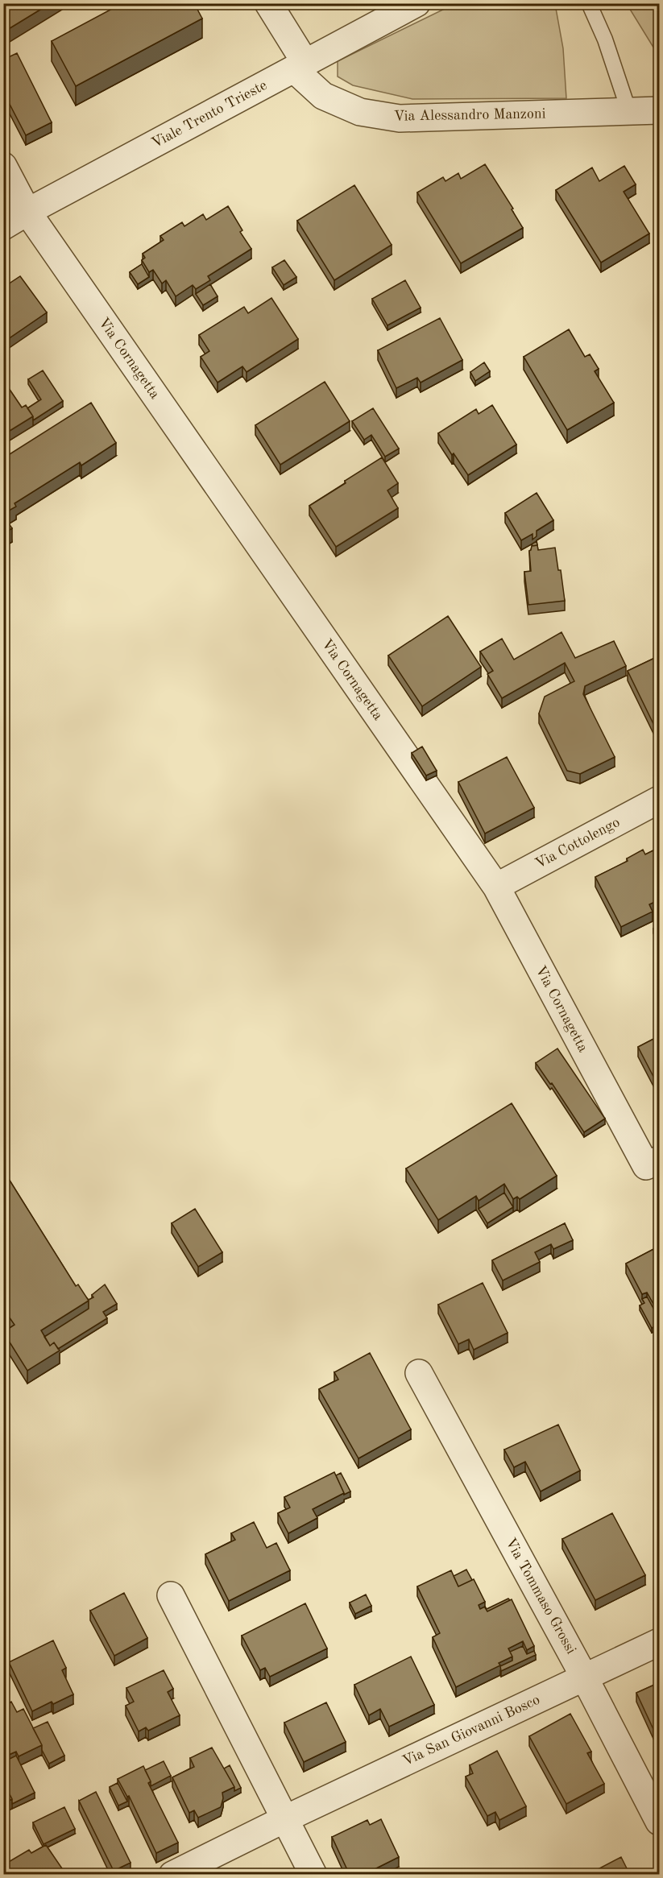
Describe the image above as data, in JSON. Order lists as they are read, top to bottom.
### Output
{
  "streets": {
    "street": [
      "Viale Trento Trieste",
      "Via Alessandro Manzoni",
      "Via Cornagetta",
      "Via Cottolengo",
      "Via Tommaso Grossi",
      "Via San Giovanni Bosco"
    ]
  },
  "crossings": [
    ["Viale Trento Trieste", "Via Alessandro Manzoni"],
    ["Viale Trento Trieste", "Via Cornagetta"],
    ["Via Cornagetta", "Via Cottolengo"],
    ["Via Tommaso Grossi", "Via San Giovanni Bosco"]
  ]
}
